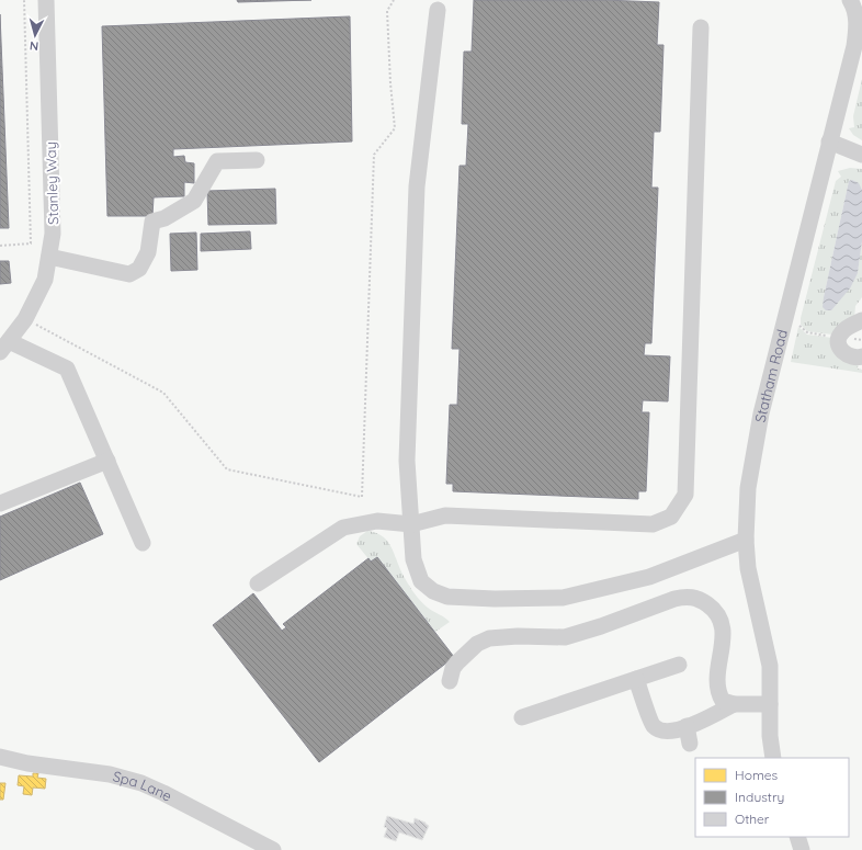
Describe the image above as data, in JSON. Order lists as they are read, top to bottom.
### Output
{
  "streets": {
    "street": ["Stanley Way", "Statham Road", "Spa Lane"]
  },
  "legend": ["Homes", "Industry", "Other"],
  "north": "bottom"
}
